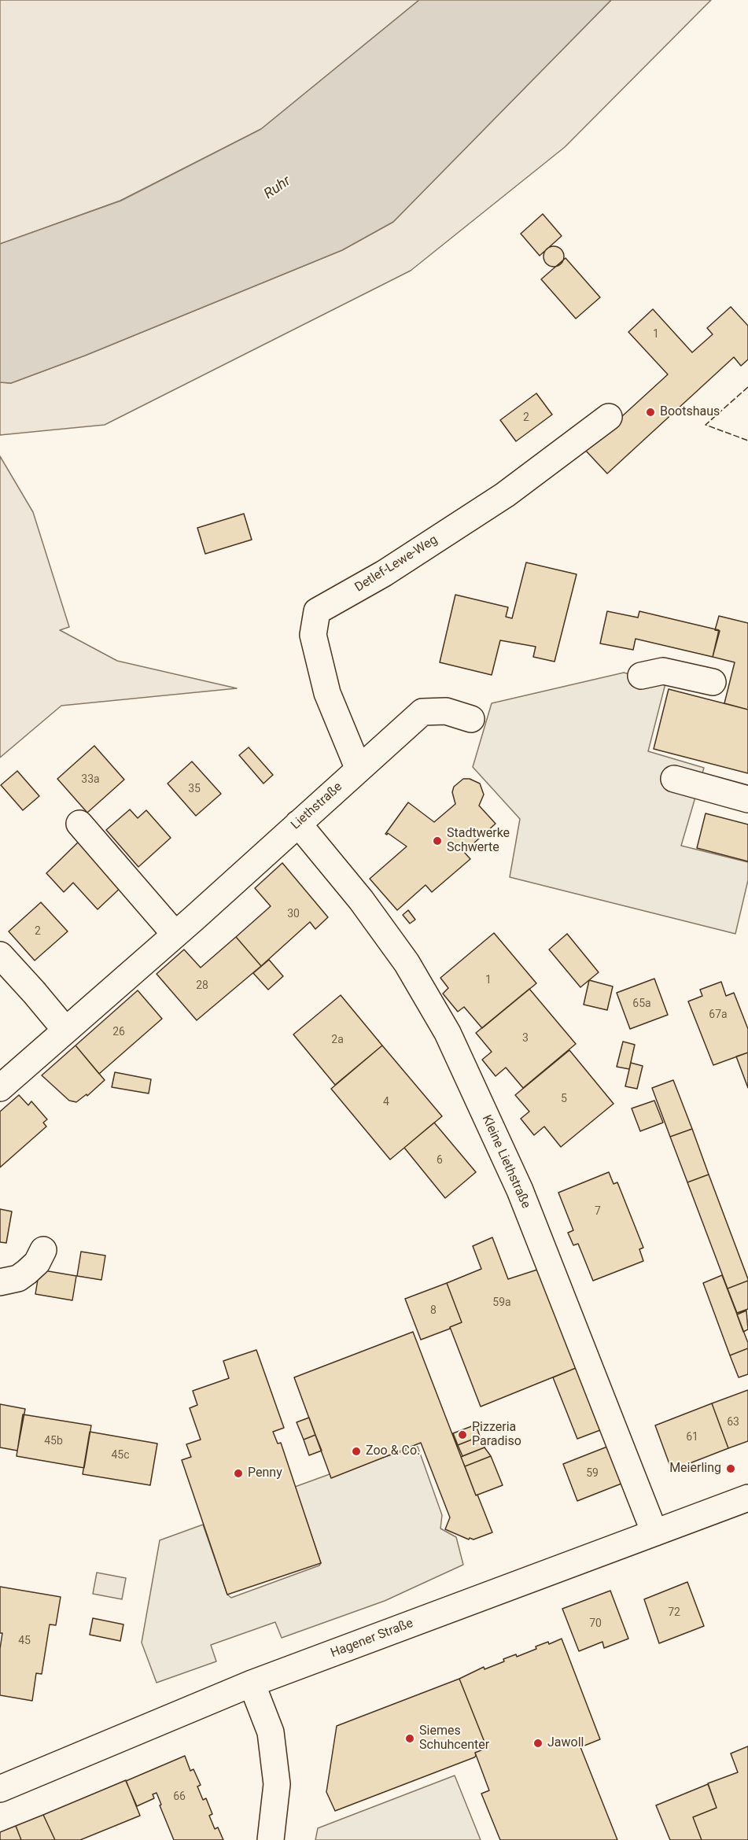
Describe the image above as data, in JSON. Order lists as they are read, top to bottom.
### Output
{
  "streets": {
    "street": [
      "Detlef-Lewe-Weg",
      "Liethstraße",
      "Kleine Liethstraße",
      "Hagener Straße"
    ]
  },
  "crossings": [
    ["Detlef-Lewe-Weg", "Liethstraße"],
    ["Liethstraße", "Kleine Liethstraße"],
    ["Kleine Liethstraße", "Hagener Straße"]
  ],
  "water": ["Ruhr"],
  "places": [
    "Bootshaus",
    "Stadtwerke Schwerte",
    "Pizzeria Paradiso",
    "Zoo & Co.",
    "Meierling",
    "Penny",
    "Siemes Schuhcenter",
    "Jawoll"
  ],
  "house_numbers": [
    "1",
    "2",
    "33a",
    "35",
    "30",
    "2",
    "1",
    "28",
    "65a",
    "67a",
    "26",
    "3",
    "2a",
    "5",
    "4",
    "6",
    "7",
    "59a",
    "8",
    "63",
    "61",
    "45b",
    "45c",
    "59",
    "72",
    "70",
    "45",
    "66"
  ]
}
